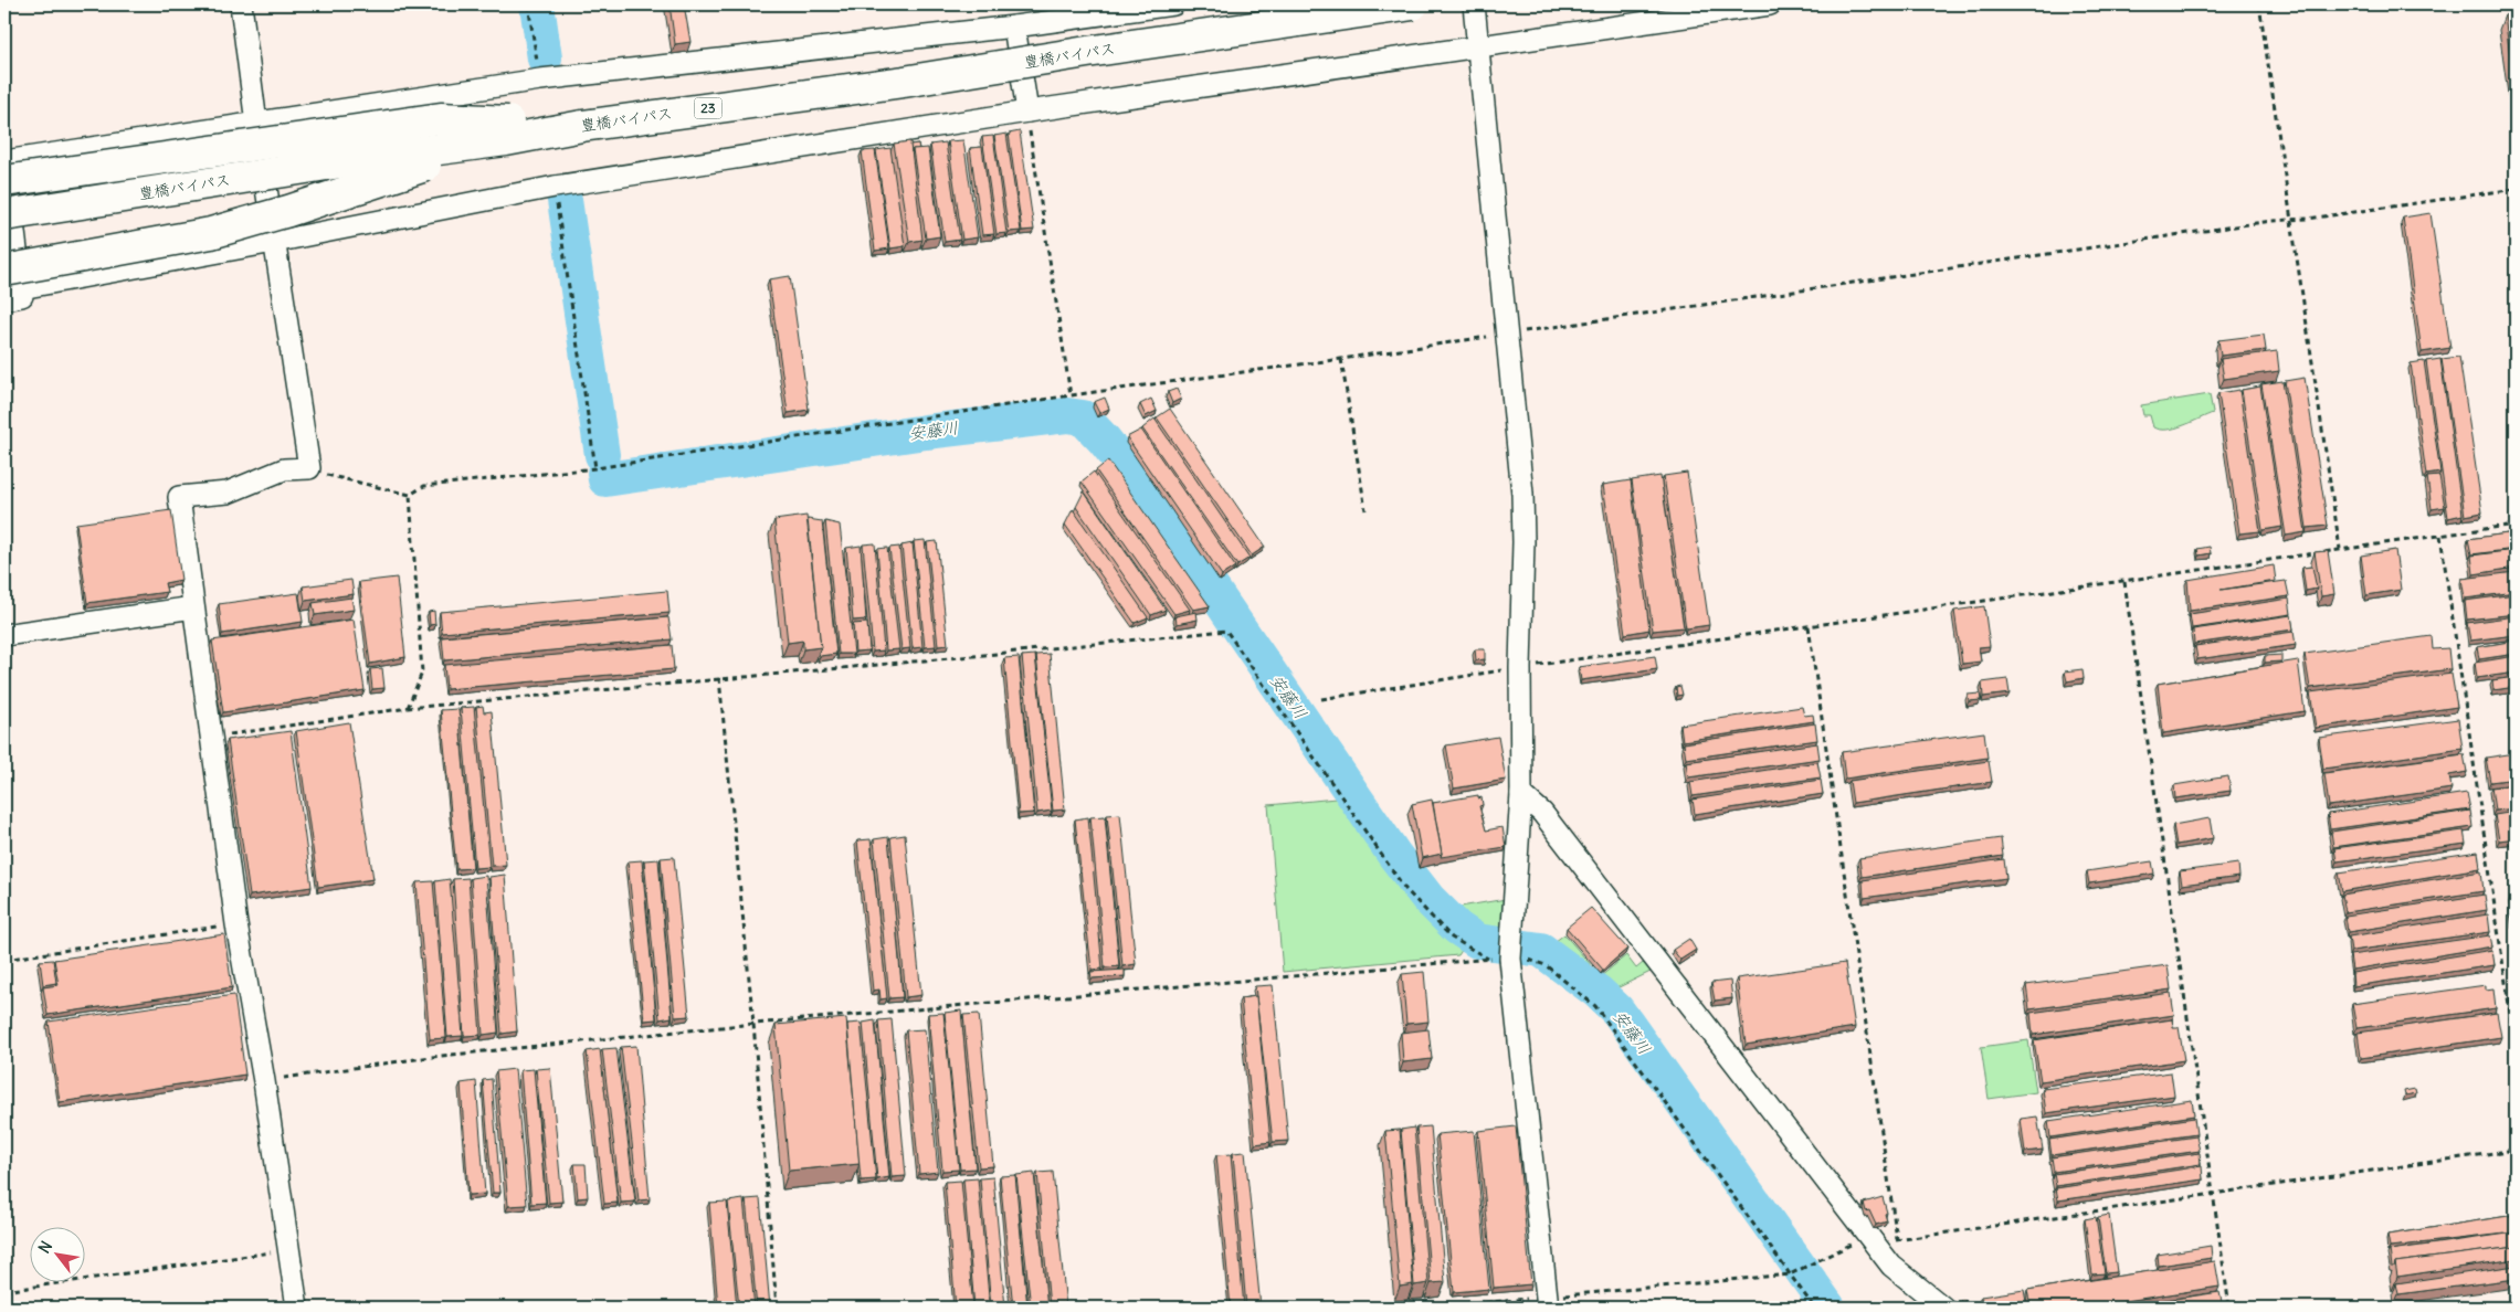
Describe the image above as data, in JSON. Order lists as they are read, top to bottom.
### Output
{
  "streets": {
    "highway": ["豊橋バイパス", "23"]
  },
  "water": ["安藤川"],
  "north": "top left"
}
